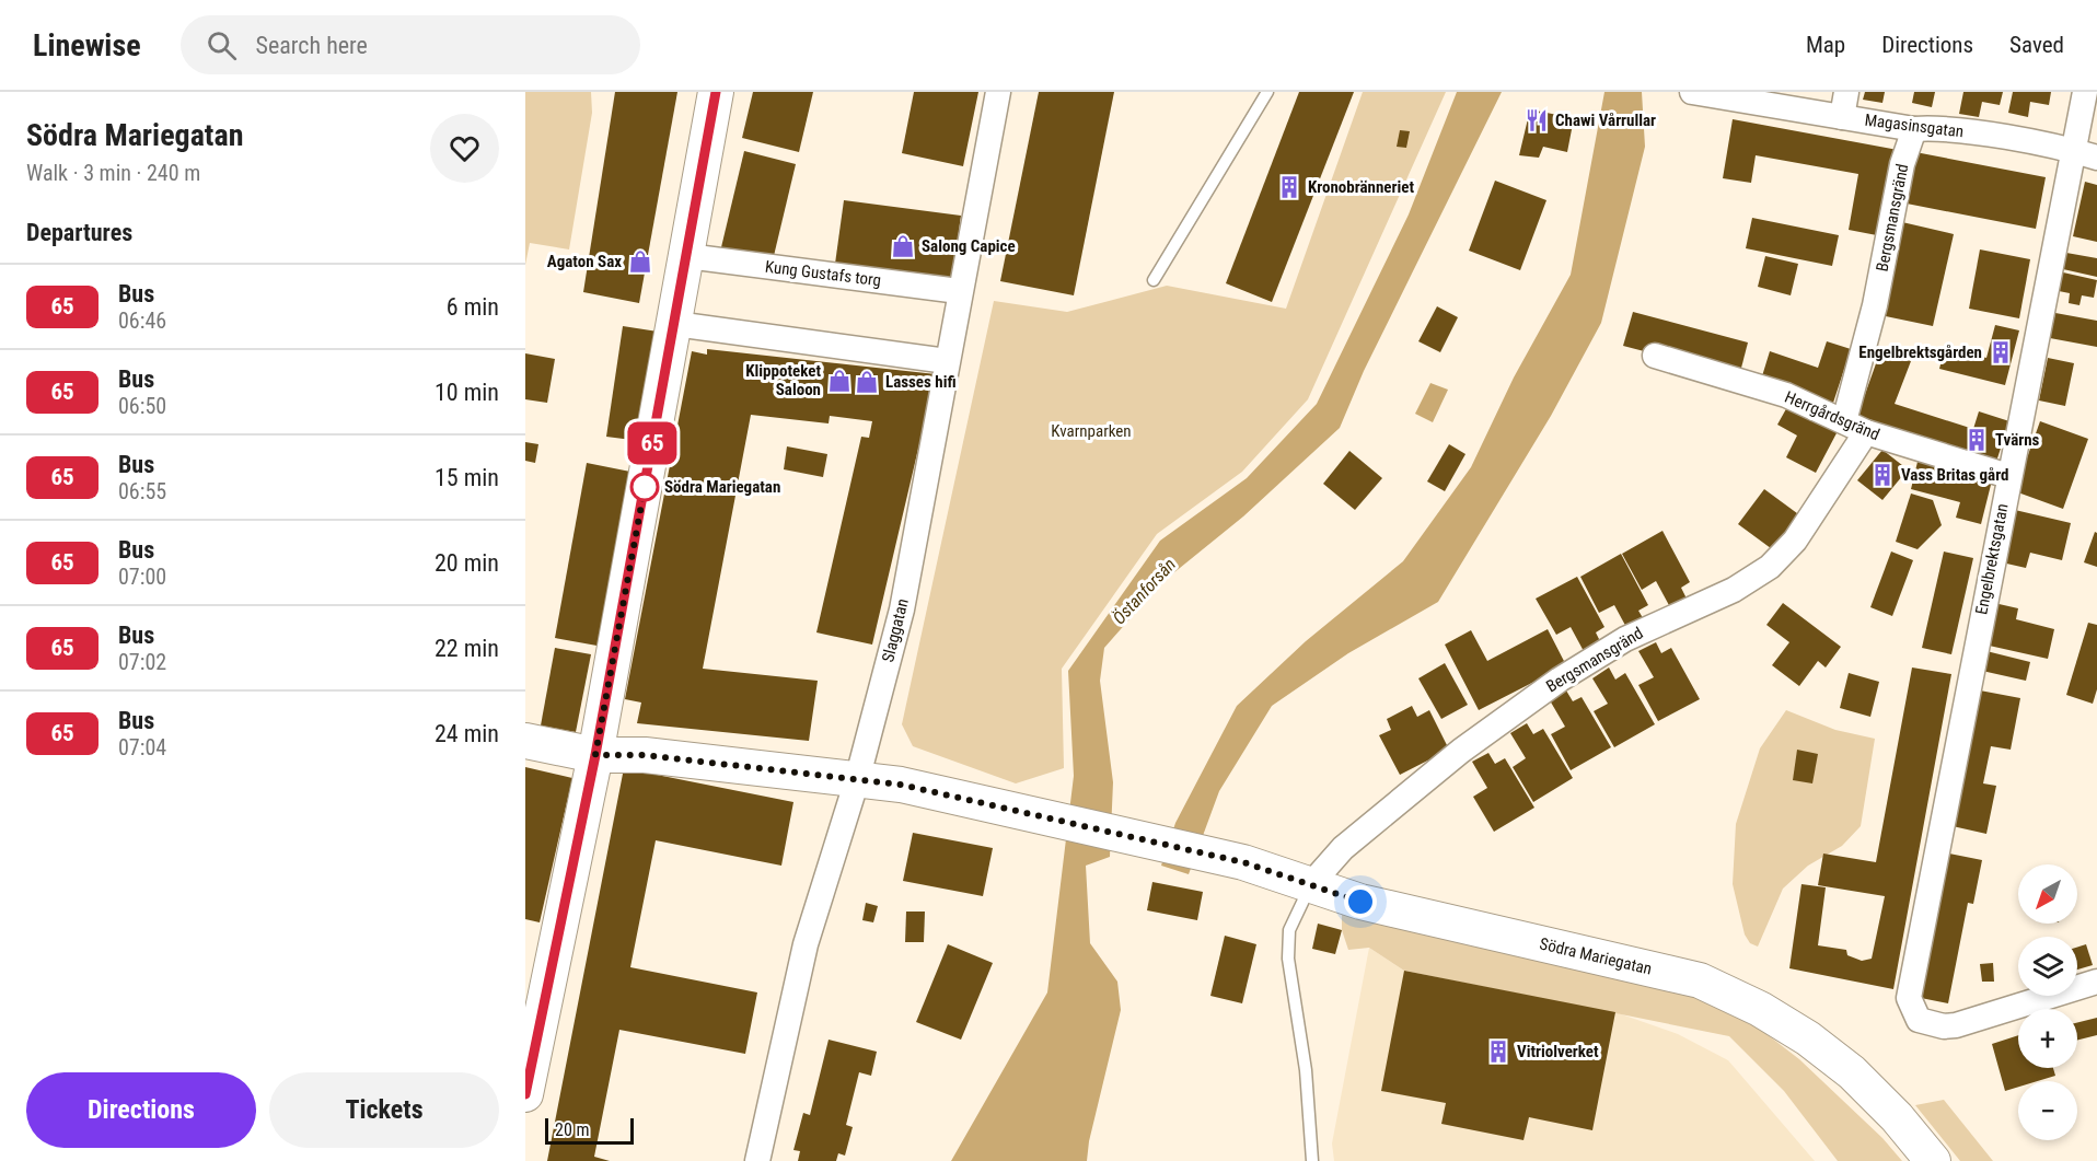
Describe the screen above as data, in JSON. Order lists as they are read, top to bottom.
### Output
{
  "streets": {
    "street": [
      "Magasinsgatan",
      "Bergsmansgränd",
      "Kung Gustafs torg",
      "Herrgårdsgränd",
      "Engelbrektsgatan",
      "Slaggatan",
      "Södra Mariegatan"
    ]
  },
  "crossings": [
    ["Magasinsgatan", "Bergsmansgränd"],
    ["Magasinsgatan", "Engelbrektsgatan"],
    ["Bergsmansgränd", "Herrgårdsgränd"],
    ["Bergsmansgränd", "Södra Mariegatan"],
    ["Kung Gustafs torg", "Slaggatan"],
    ["Herrgårdsgränd", "Engelbrektsgatan"],
    ["Slaggatan", "Södra Mariegatan"]
  ],
  "water": ["Östanforsån"],
  "parks": ["Kvarnparken"],
  "places": {
    "restaurant": ["Chawi Vårrullar"],
    "building": [
      "Kronobränneriet",
      "Engelbrektsgården",
      "Tvärns",
      "Vass Britas gård",
      "Vitriolverket"
    ],
    "shop": [
      "Salong Capice",
      "Agaton Sax",
      "Klippoteket Saloon",
      "Lasses hifi"
    ],
    "other": ["Södra Mariegatan"]
  },
  "lines": ["bus line 65"],
  "scale_bar": "20 m",
  "north": "bottom left",
  "page": {
    "header": "Linewise",
    "search": "Search here",
    "nav": ["Map", "Directions", "Saved"],
    "heading": [
      ["Södra Mariegatan", "Walk · 3 min · 240 m"],
      "Departures"
    ],
    "on_map": "65",
    "list": [
      {
        "mark": "65",
        "name": "Bus",
        "note": "06:46",
        "value": "6 min"
      },
      {
        "mark": "65",
        "name": "Bus",
        "note": "06:50",
        "value": "10 min"
      },
      {
        "mark": "65",
        "name": "Bus",
        "note": "06:55",
        "value": "15 min"
      },
      {
        "mark": "65",
        "name": "Bus",
        "note": "07:00",
        "value": "20 min"
      },
      {
        "mark": "65",
        "name": "Bus",
        "note": "07:02",
        "value": "22 min"
      },
      {
        "mark": "65",
        "name": "Bus",
        "note": "07:04",
        "value": "24 min"
      }
    ],
    "map_buttons": ["+", "−"],
    "buttons": ["Directions", "Tickets"],
    "scale": "20 m"
  }
}
